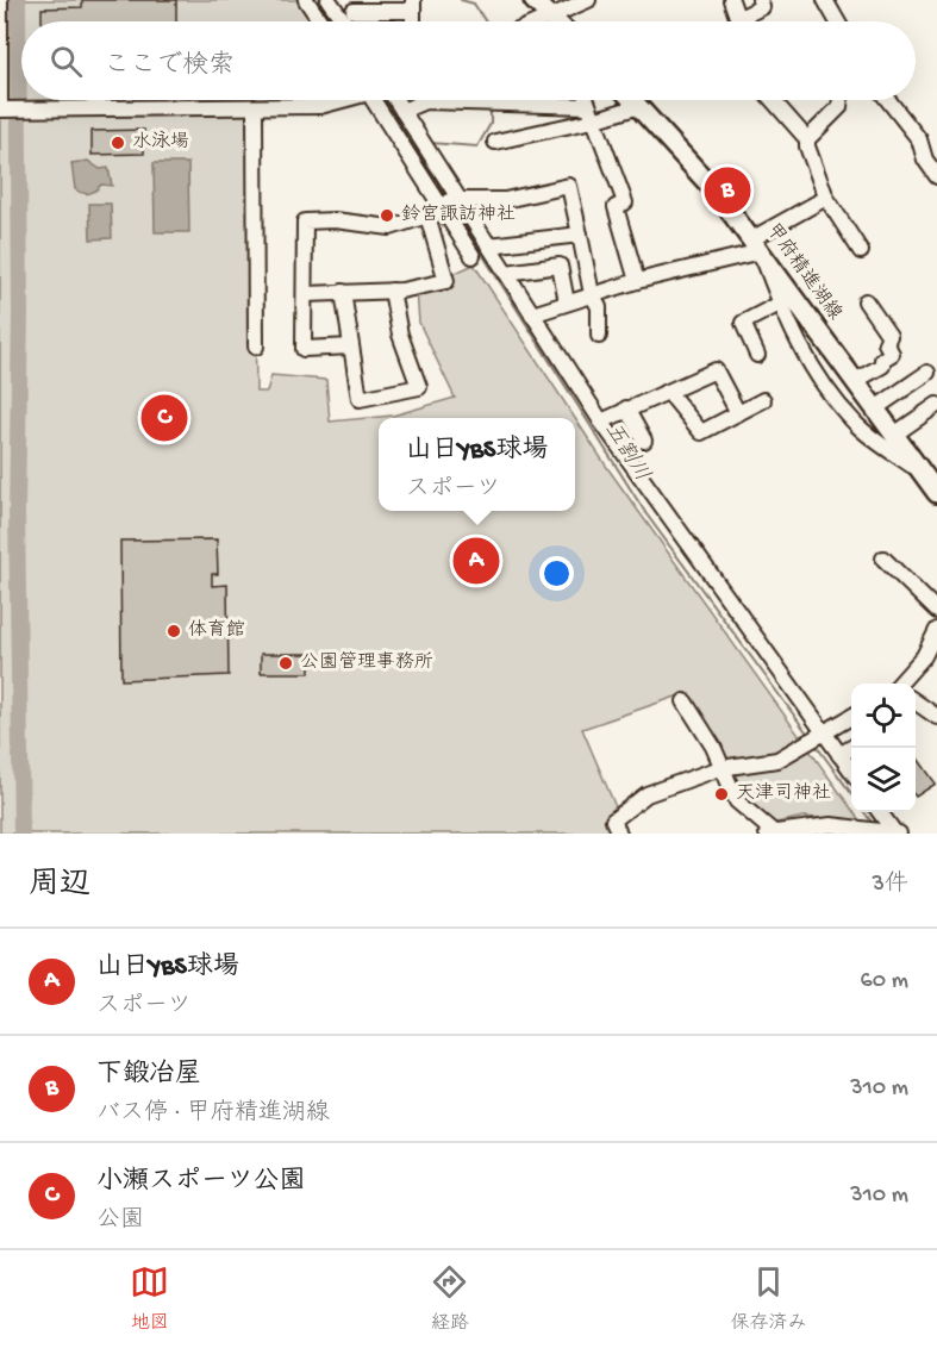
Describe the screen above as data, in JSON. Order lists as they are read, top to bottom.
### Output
{
  "streets": {
    "main road": ["甲府精進湖線"]
  },
  "water": ["五割川"],
  "places": [
    "水泳場",
    "鈴宮諏訪神社",
    "体育館",
    "公園管理事務所",
    "天津司神社"
  ],
  "page": {
    "search": "ここで検索",
    "pins": ["B", "C", "A"],
    "popup": ["山日YBS球場", "スポーツ"],
    "heading": ["周辺", "3件"],
    "list": [
      {
        "mark": "A",
        "name": "山日YBS球場",
        "note": "スポーツ",
        "value": "60 m"
      },
      {
        "mark": "B",
        "name": "下鍛冶屋",
        "note": "バス停 · 甲府精進湖線",
        "value": "310 m"
      },
      {
        "mark": "C",
        "name": "小瀬スポーツ公園",
        "note": "公園",
        "value": "310 m"
      }
    ],
    "nav": ["地図", "経路", "保存済み"]
  }
}
